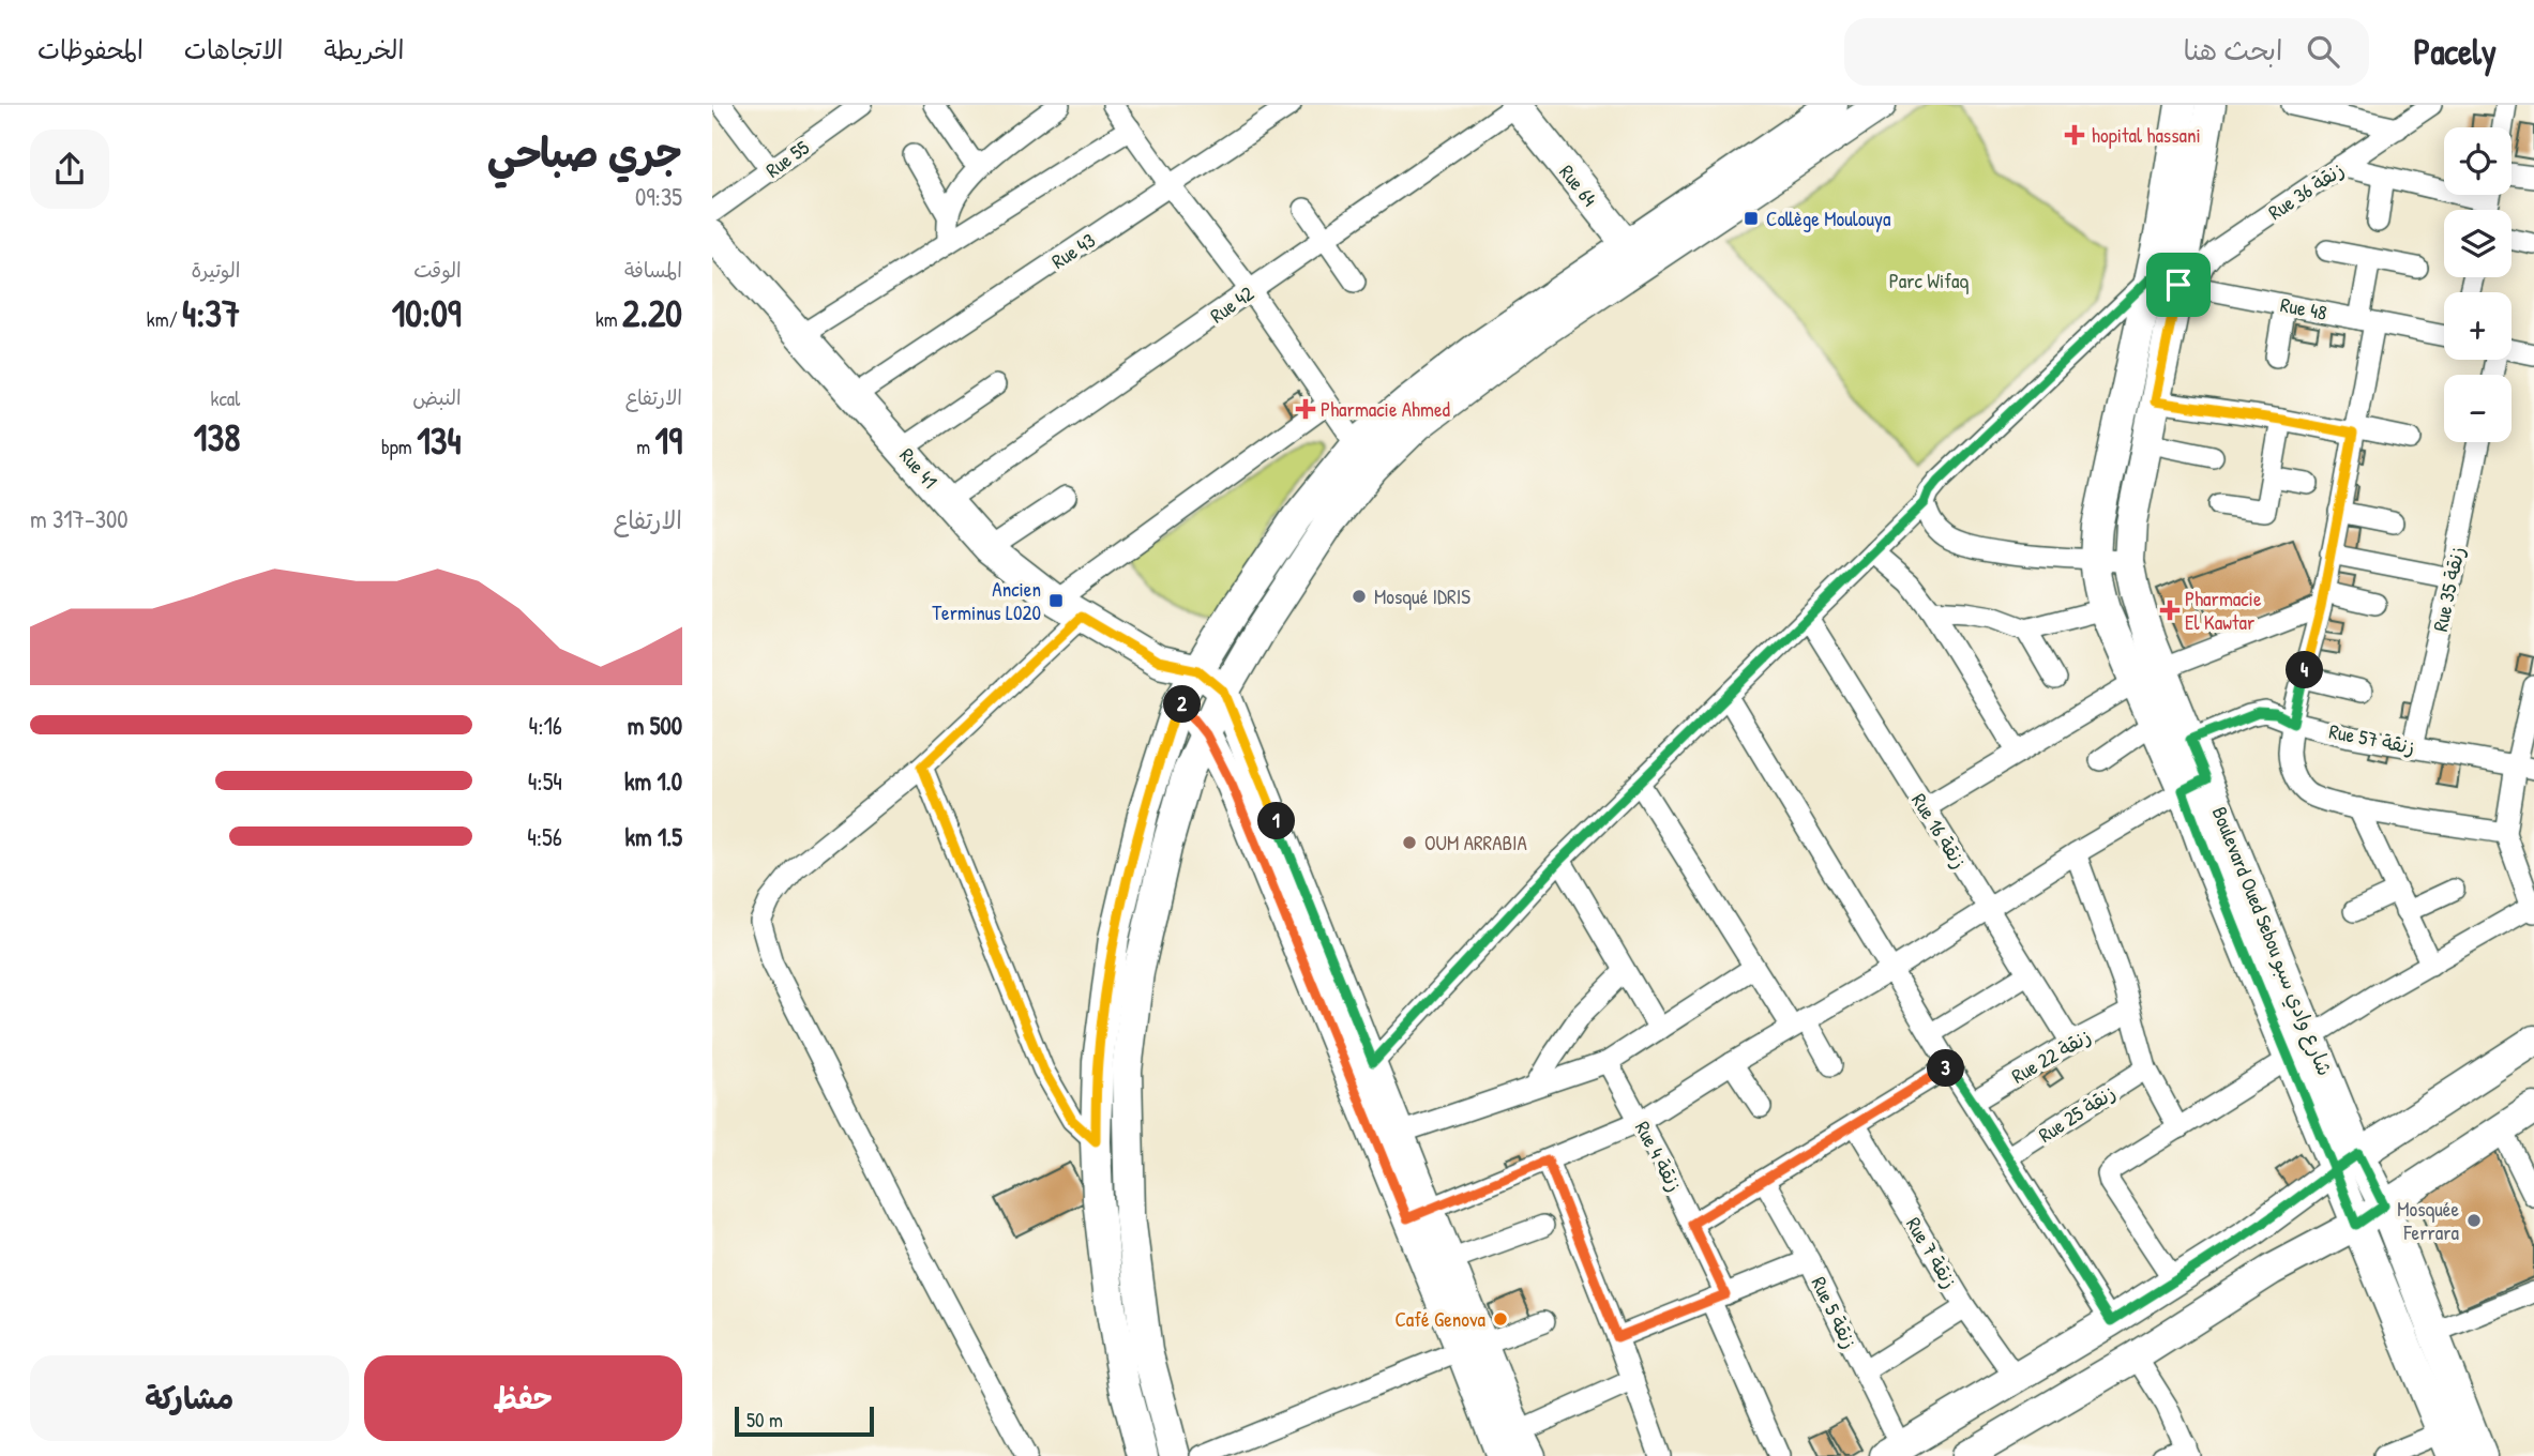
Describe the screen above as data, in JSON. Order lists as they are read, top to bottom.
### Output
{
  "streets": {
    "street": [
      "Rue 55",
      "Rue 64",
      "Rue 36 زنقة",
      "Rue 43",
      "Rue 42",
      "Rue 48",
      "Rue 41",
      "Rue 35 زنقة",
      "Rue 57 زنقة",
      "Rue 16 زنقة",
      "Boulevard Oued Sebou شارع وادي سبو",
      "Rue 22 زنقة",
      "Rue 25 زنقة",
      "Rue 4 زنقة",
      "Rue 7 زنقة",
      "Rue 5 زنقة"
    ]
  },
  "crossings": [
    ["Rue 64", "Rue 42"],
    ["Rue 36 زنقة", "Rue 48"],
    ["Rue 36 زنقة", "Rue 16 زنقة"],
    ["Rue 36 زنقة", "Boulevard Oued Sebou شارع وادي سبو"],
    ["Rue 43", "Rue 41"],
    ["Rue 42", "Rue 41"],
    ["Rue 48", "Boulevard Oued Sebou شارع وادي سبو"],
    ["Rue 35 زنقة", "Rue 57 زنقة"],
    ["Rue 57 زنقة", "Boulevard Oued Sebou شارع وادي سبو"],
    ["Rue 16 زنقة", "Rue 22 زنقة"]
  ],
  "parks": ["Parc Wifaq"],
  "places": {
    "health": ["hopital hassani", "Pharmacie Ahmed", "Pharmacie El Kawtar"],
    "transit": ["Collège Moulouya", "Ancien Terminus L020"],
    "other": [
      "Mosqué IDRIS",
      "OUM ARRABIA",
      "Mosquée Ferrara",
      "Café Genova"
    ]
  },
  "scale_bar": "50 m",
  "page": {
    "header": "Pacely",
    "search": "ابحث هنا",
    "nav": ["الخريطة", "الاتجاهات", "المحفوظات"],
    "heading": ["جري صباحي", "09:35"],
    "map_buttons": ["+", "−"],
    "stats": [
      ["المسافة", "2.20 km"],
      ["الوقت", "10:09"],
      ["الوتيرة", "4:37 /km"],
      ["الارتفاع", "19 m"],
      ["النبض", "134 bpm"],
      ["kcal", "138"]
    ],
    "chart": ["الارتفاع", "300–317 m"],
    "pins": [
      "4",
      "2",
      "1",
      "3"
    ],
    "list": [
      {
        "name": "500 m",
        "note": "4:16"
      },
      {
        "name": "1.0 km",
        "note": "4:54"
      },
      {
        "name": "1.5 km",
        "note": "4:56"
      }
    ],
    "buttons": ["حفظ", "مشاركة"],
    "scale": "50 m"
  }
}
